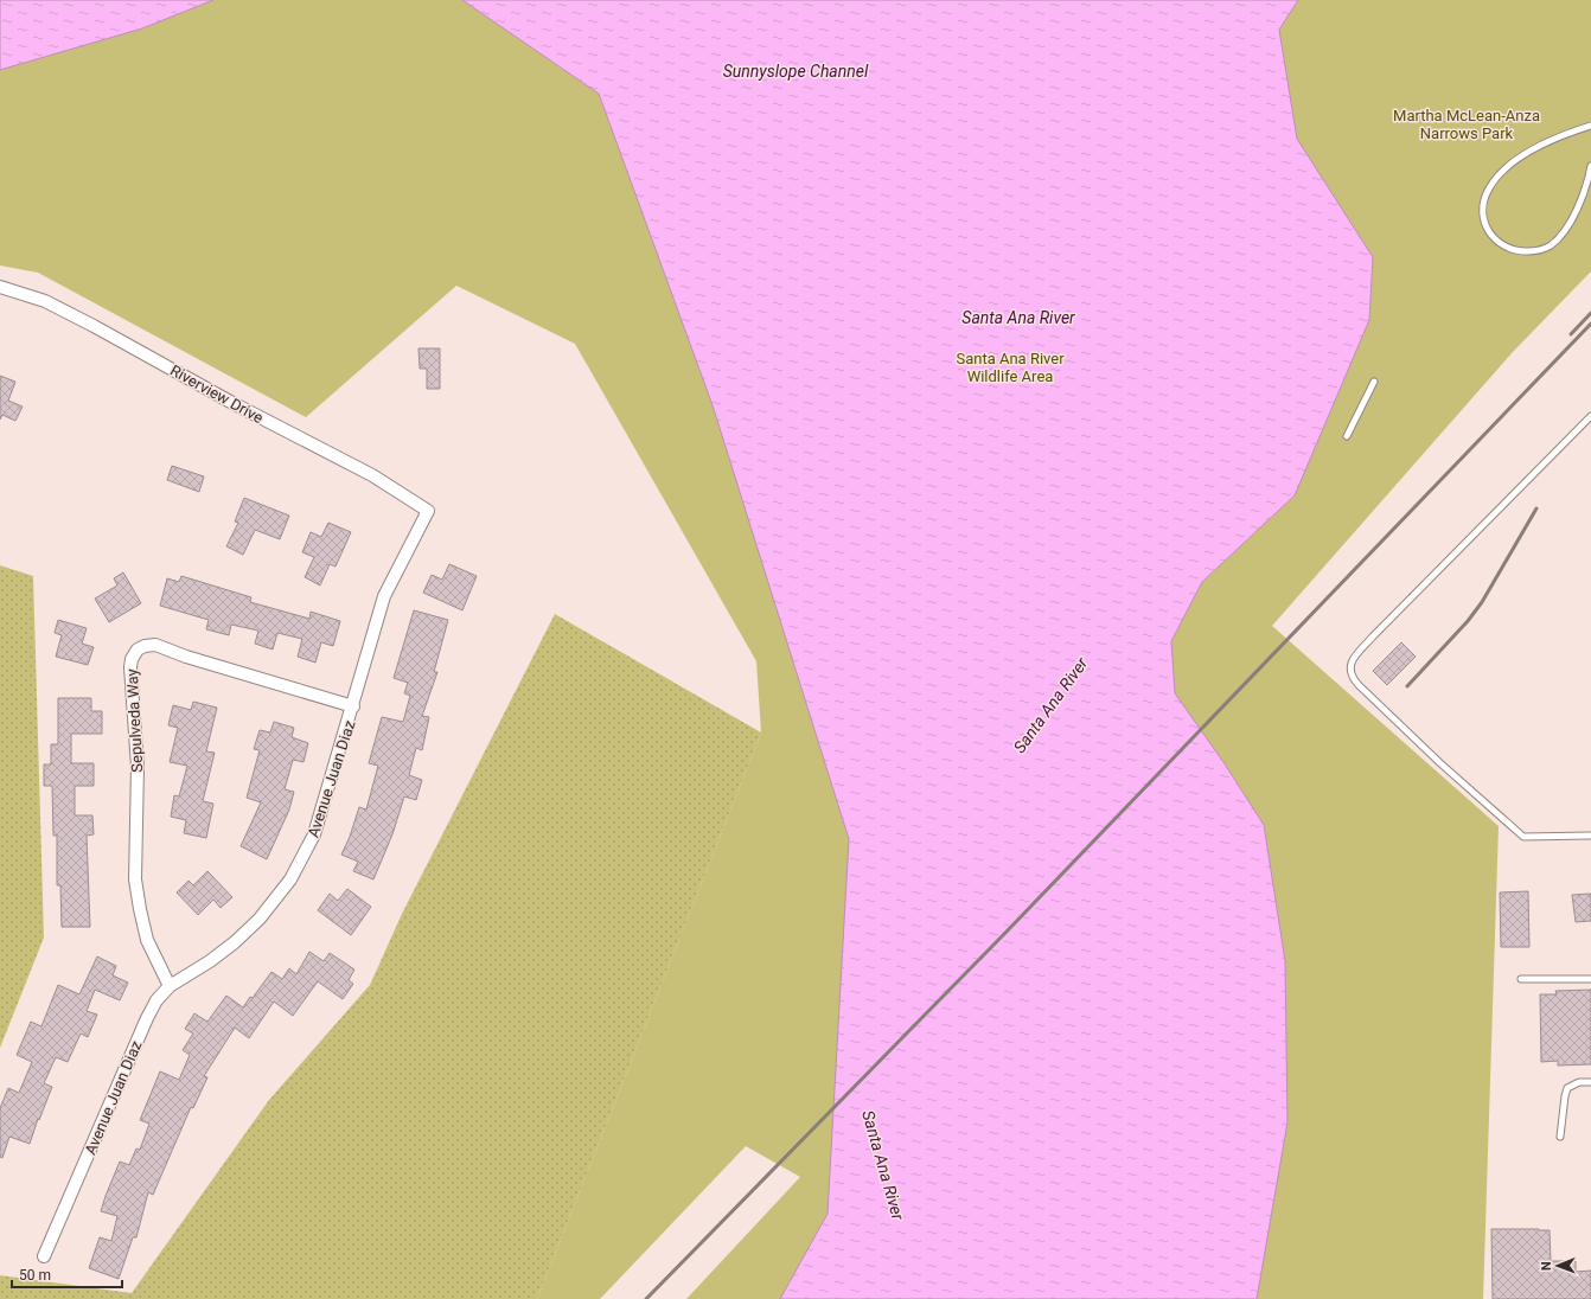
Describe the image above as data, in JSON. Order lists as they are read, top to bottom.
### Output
{
  "streets": {
    "street": ["Riverview Drive", "Sepulveda Way", "Avenue Juan Diaz"]
  },
  "crossings": [
    ["Riverview Drive", "Avenue Juan Diaz"],
    ["Sepulveda Way", "Avenue Juan Diaz"]
  ],
  "water": ["Sunnyslope Channel", "Santa Ana River"],
  "parks": ["Martha McLean-Anza Narrows Park", "Santa Ana River Wildlife Area"],
  "scale_bar": "50 m",
  "north": "left"
}
